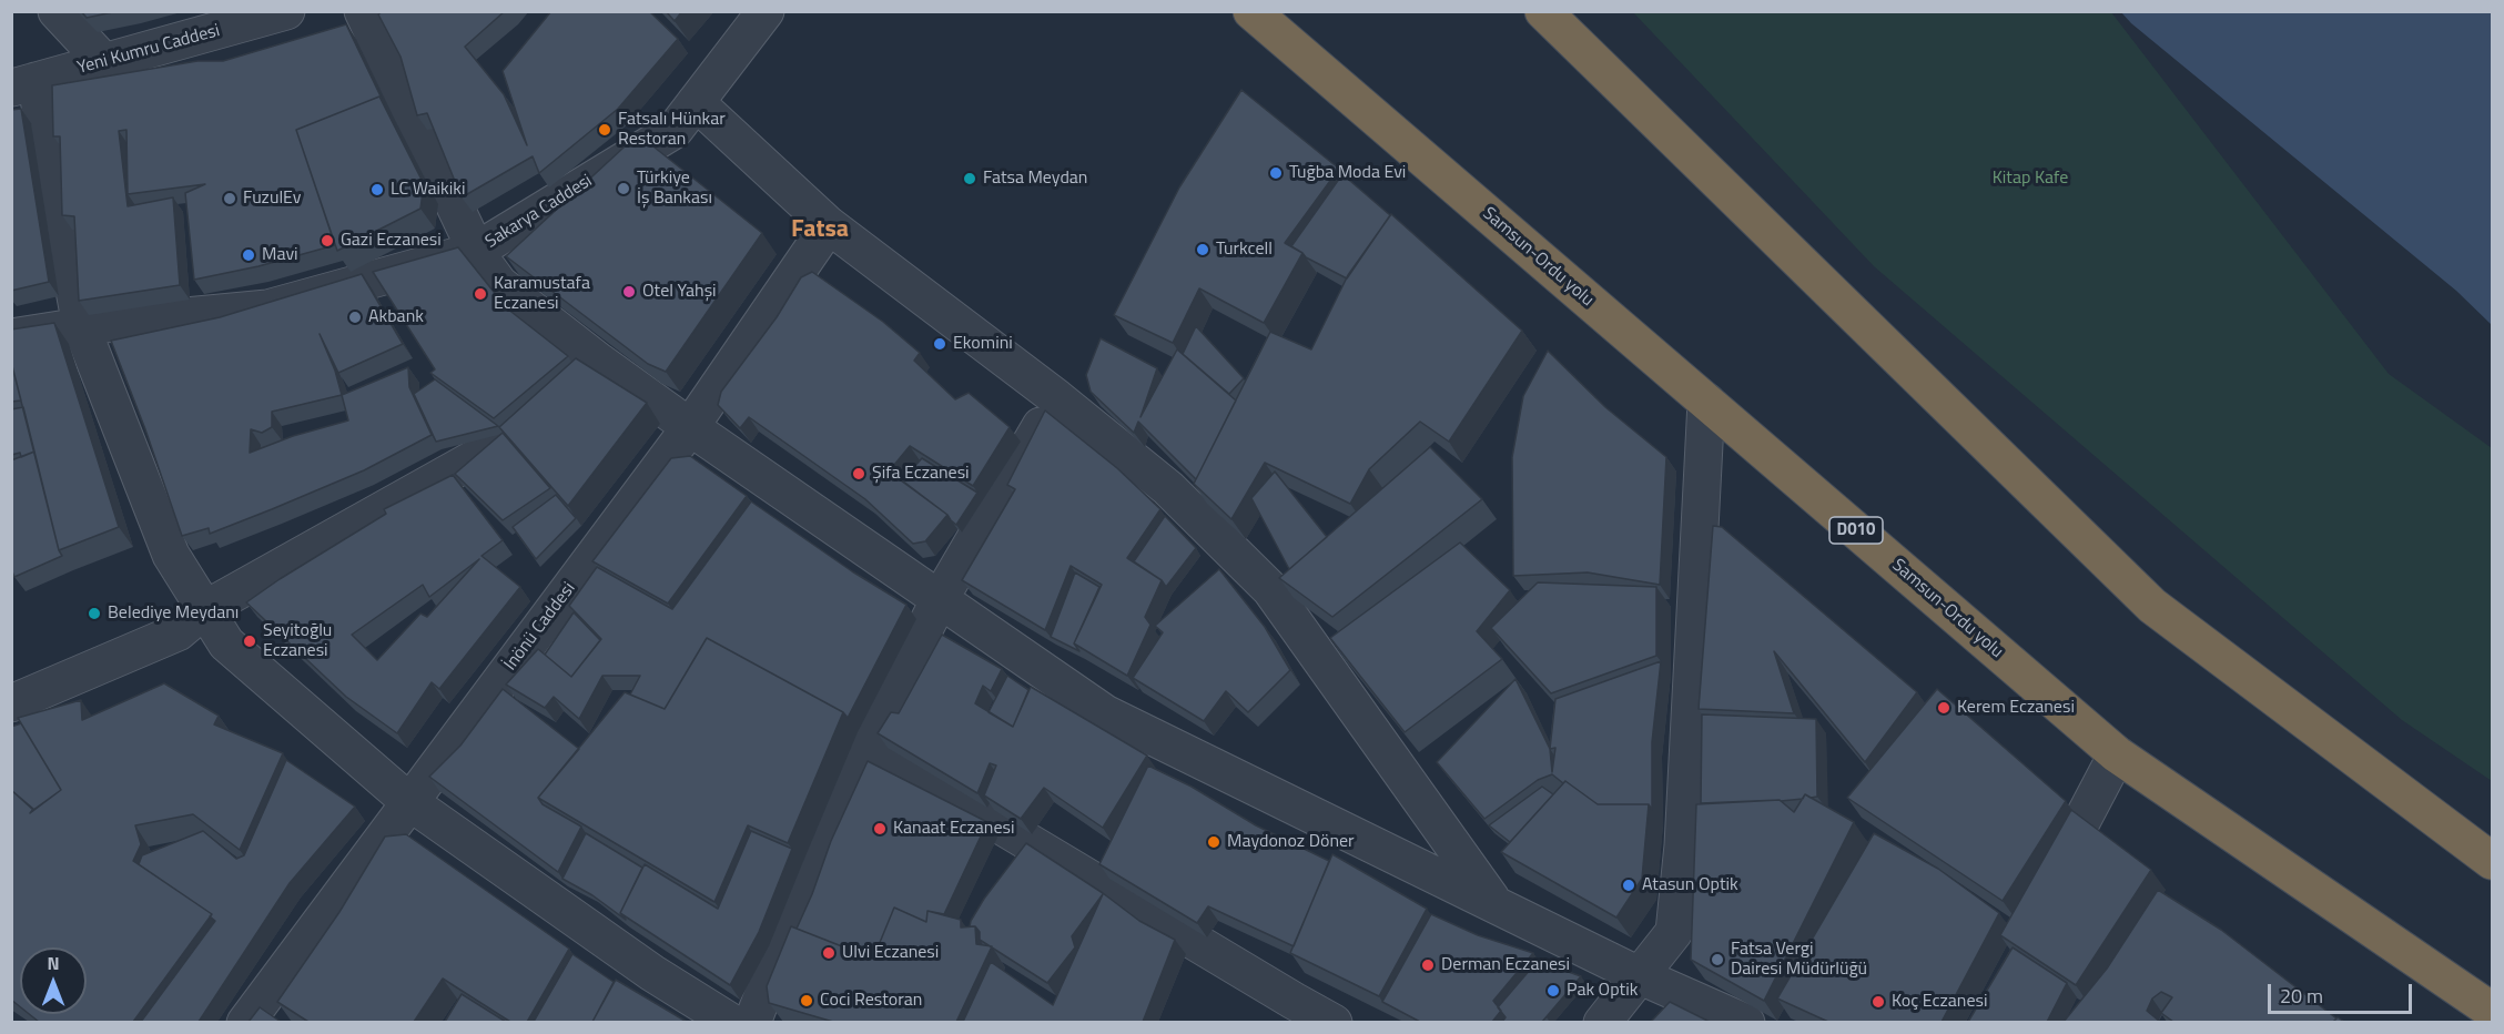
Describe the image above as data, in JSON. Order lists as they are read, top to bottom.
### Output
{
  "streets": {
    "highway": ["Samsun-Ordu yolu", "D010"],
    "street": ["Yeni Kumru Caddesi", "Sakarya Caddesi", "İnönü Caddesi"]
  },
  "districts": ["Fatsa"],
  "parks": ["Kitap Kafe"],
  "places": [
    "Fatsalı Hünkar Restoran",
    "Tuğba Moda Evi",
    "Fatsa Meydan",
    "Türkiye İş Bankası",
    "LC Waikiki",
    "FuzulEv",
    "Gazi Eczanesi",
    "Turkcell",
    "Mavi",
    "Otel Yahşi",
    "Karamustafa Eczanesi",
    "Akbank",
    "Ekomini",
    "Şifa Eczanesi",
    "Belediye Meydanı",
    "Seyitoğlu Eczanesi",
    "Kerem Eczanesi",
    "Kanaat Eczanesi",
    "Maydonoz Döner",
    "Atasun Optik",
    "Ulvi Eczanesi",
    "Fatsa Vergi Dairesi Müdürlüğü",
    "Derman Eczanesi",
    "Pak Optik",
    "Coci Restoran",
    "Koç Eczanesi"
  ],
  "scale_bar": "20 m",
  "north": "top"
}
